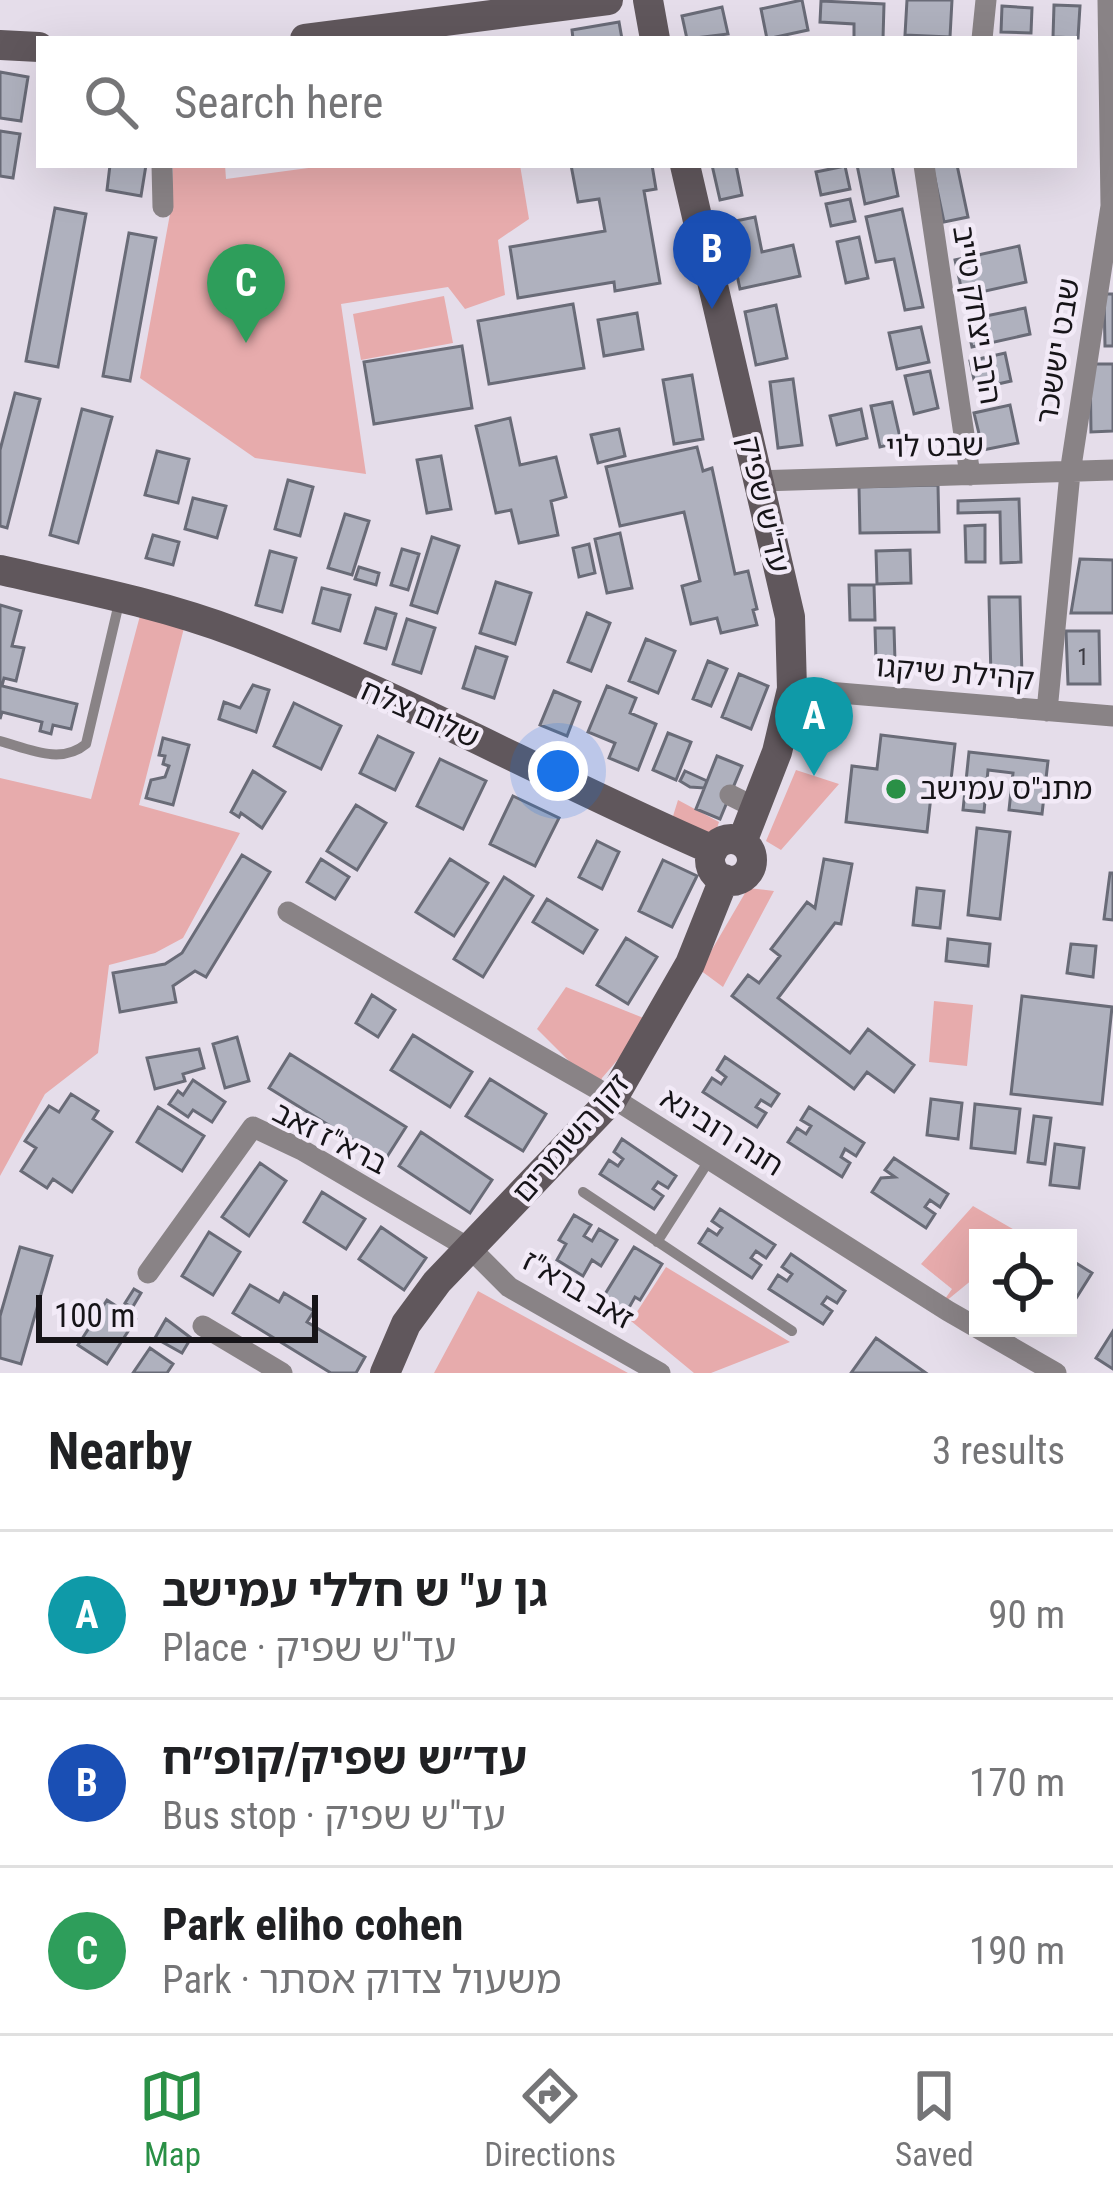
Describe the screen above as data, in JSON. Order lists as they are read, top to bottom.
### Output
{
  "streets": {
    "street": [
      "הרב יצחק טייב",
      "שבט יששכר",
      "שבט לוי",
      "עד\"ש שפיק",
      "קהילת שיקגו",
      "שלום צלח",
      "חנה רובינא",
      "ברא\"ז זאב",
      "זקן השומרים",
      "זאב ברא\"ז"
    ]
  },
  "crossings": [
    ["הרב יצחק טייב", "שבט לוי"],
    ["שבט יששכר", "שבט לוי"],
    ["שבט יששכר", "קהילת שיקגו"],
    ["שבט לוי", "עד\"ש שפיק"],
    ["עד\"ש שפיק", "קהילת שיקגו"],
    ["עד\"ש שפיק", "שלום צלח"],
    ["עד\"ש שפיק", "זקן השומרים"],
    ["שלום צלח", "זקן השומרים"],
    ["חנה רובינא", "זקן השומרים"],
    ["ברא\"ז זאב", "זקן השומרים"],
    ["ברא\"ז זאב", "זאב ברא\"ז"],
    ["זקן השומרים", "זאב ברא\"ז"]
  ],
  "places": ["מתנ\"ס עמישב"],
  "house_numbers": ["1"],
  "scale_bar": "100 m",
  "page": {
    "search": "Search here",
    "pins": ["B", "C", "A"],
    "scale": "100 m",
    "heading": ["Nearby", "3 results"],
    "list": [
      {
        "mark": "A",
        "name": "גן ע\" ש חללי עמישב",
        "note": "Place · עד\"ש שפיק",
        "value": "90 m"
      },
      {
        "mark": "B",
        "name": "עד״ש שפיק/קופ״ח",
        "note": "Bus stop · עד\"ש שפיק",
        "value": "170 m"
      },
      {
        "mark": "C",
        "name": "Park eliho cohen",
        "note": "Park · משעול צדוק אסתר",
        "value": "190 m"
      }
    ],
    "nav": ["Map", "Directions", "Saved"]
  }
}
